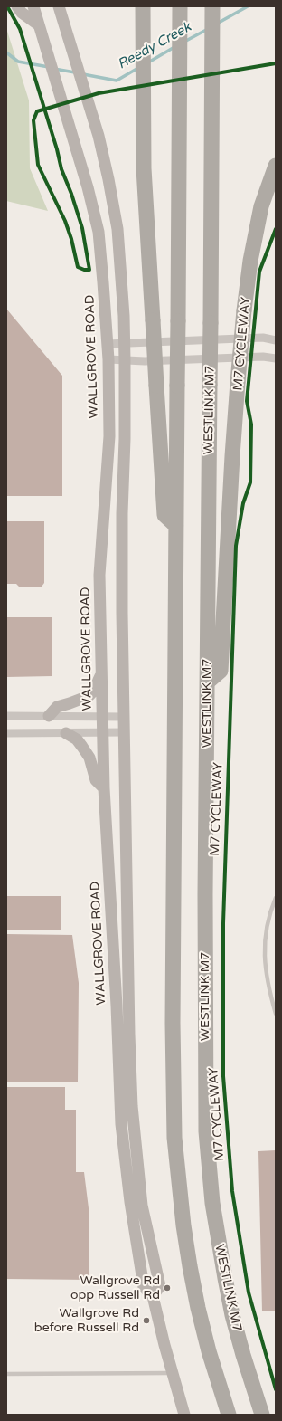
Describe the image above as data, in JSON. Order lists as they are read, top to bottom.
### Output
{
  "streets": {
    "highway": ["WESTLINK M7"],
    "main road": ["WALLGROVE ROAD"],
    "cycle path": ["M7 CYCLEWAY"]
  },
  "water": ["Reedy Creek"],
  "places": ["Wallgrove Rd opp Russell Rd", "Wallgrove Rd before Russell Rd"]
}
